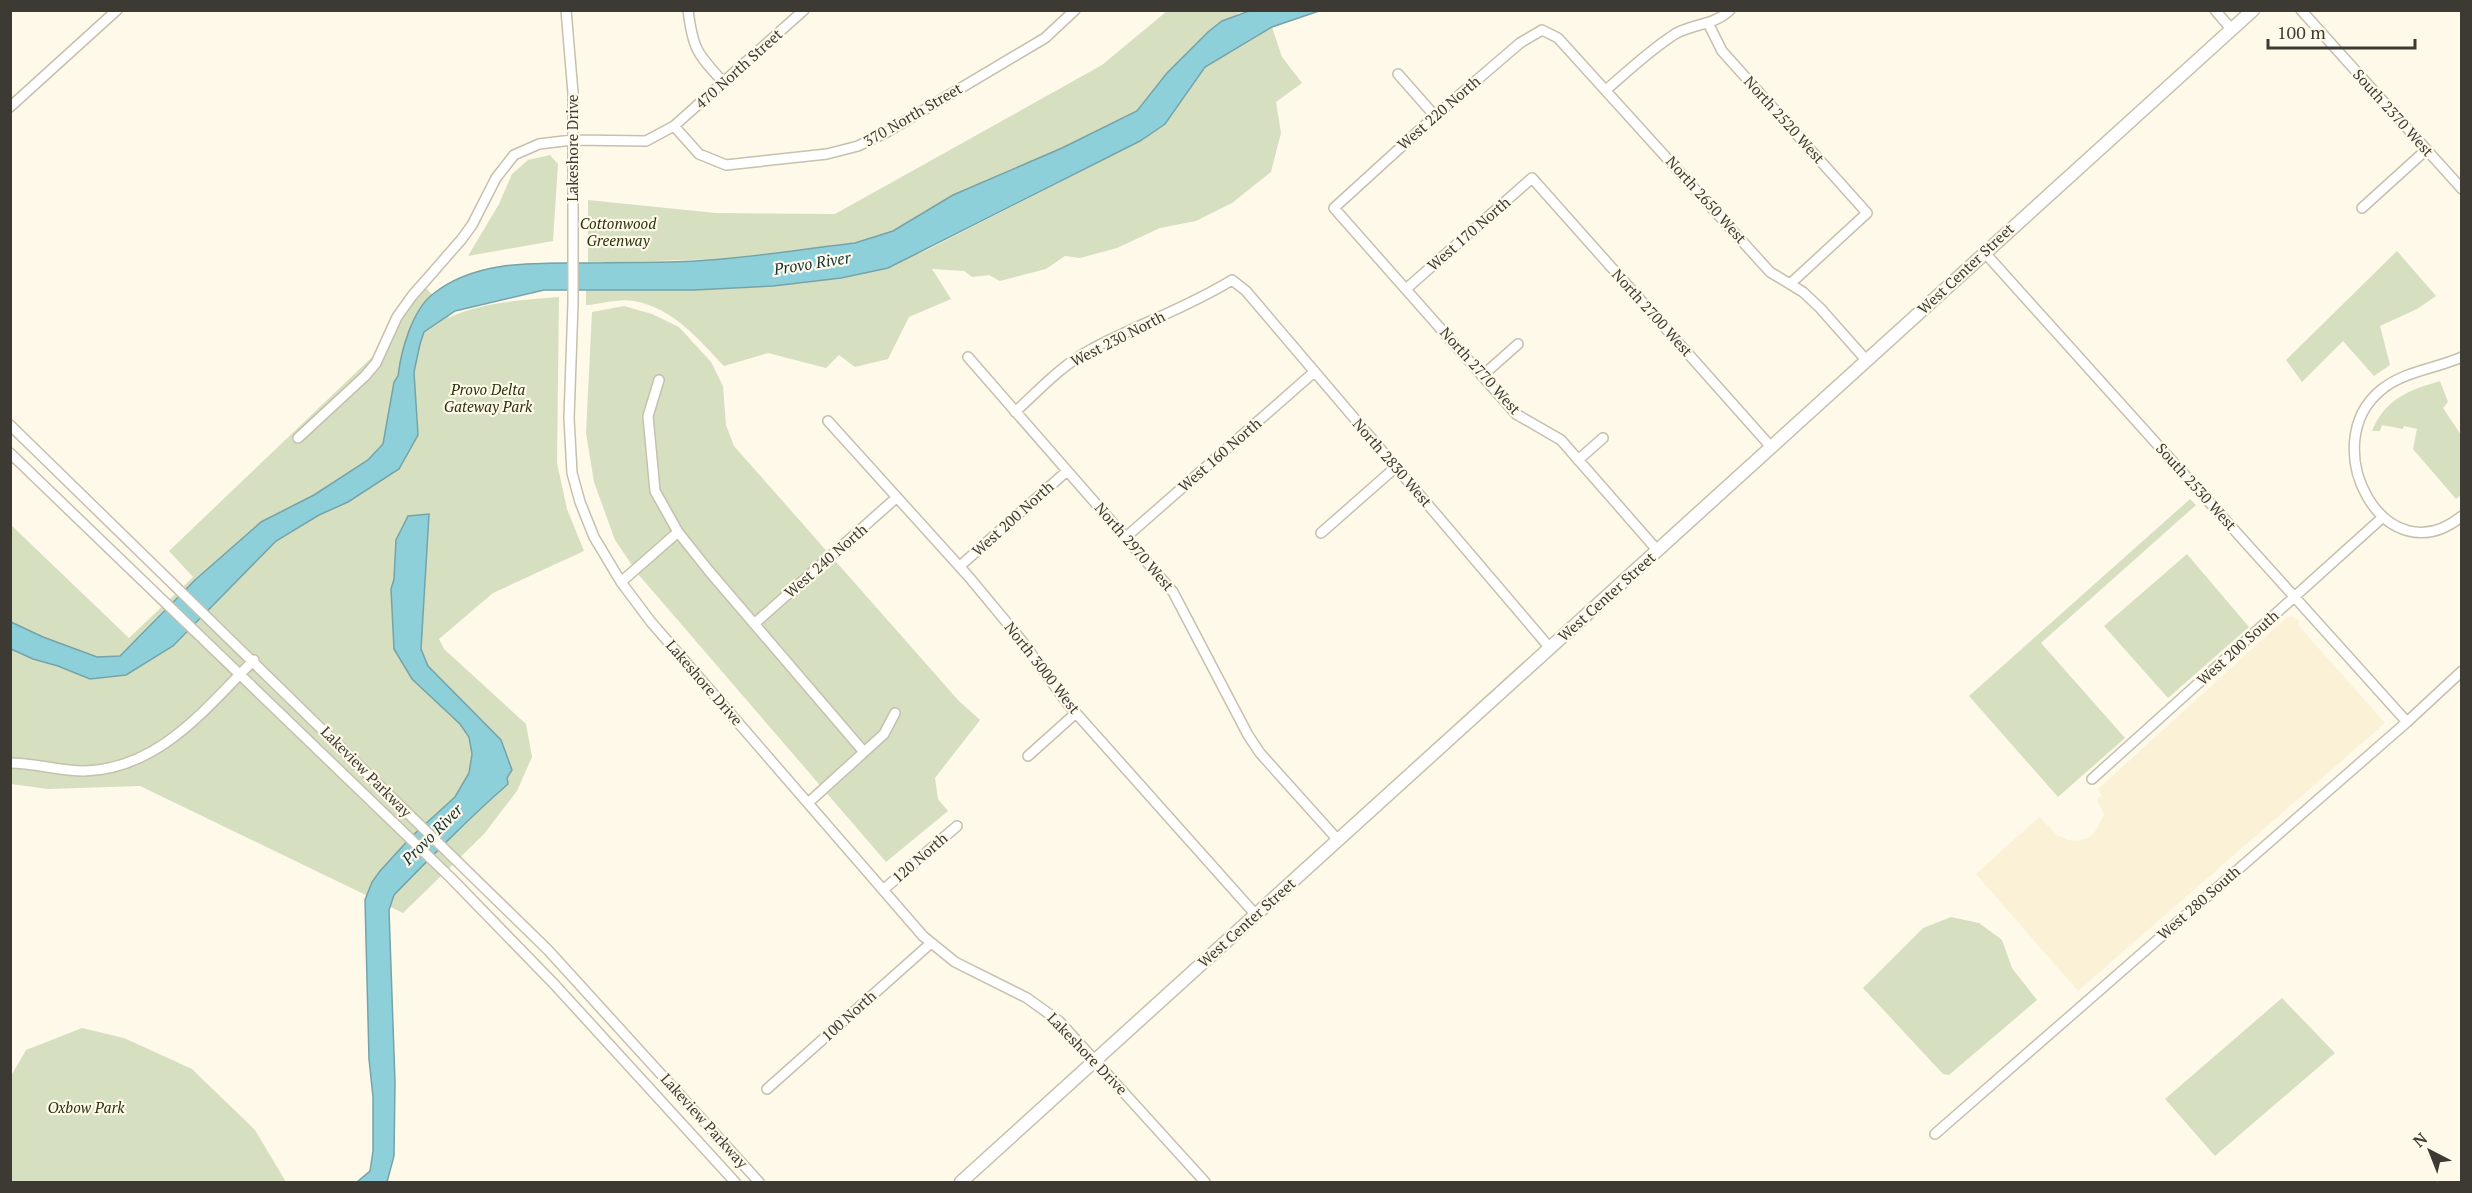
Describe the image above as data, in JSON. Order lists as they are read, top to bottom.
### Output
{
  "streets": {
    "main road": ["West Center Street"],
    "street": [
      "470 North Street",
      "West 220 North",
      "South 2370 West",
      "370 North Street",
      "North 2520 West",
      "Lakeshore Drive",
      "North 2650 West",
      "West 170 North",
      "North 2700 West",
      "West 230 North",
      "North 2770 West",
      "West 160 North",
      "North 2830 West",
      "South 2530 West",
      "West 200 North",
      "North 2970 West",
      "West 240 North",
      "West 200 South",
      "North 3000 West",
      "Lakeview Parkway",
      "120 North",
      "West 280 South",
      "100 North"
    ]
  },
  "crossings": [
    ["470 North Street", "370 North Street"],
    ["470 North Street", "Lakeshore Drive"],
    ["West 220 North", "North 2650 West"],
    ["West 220 North", "North 2770 West"],
    ["North 2520 West", "North 2650 West"],
    ["Lakeshore Drive", "West Center Street"],
    ["Lakeshore Drive", "120 North"],
    ["Lakeshore Drive", "100 North"],
    ["North 2650 West", "West Center Street"],
    ["West 170 North", "North 2700 West"],
    ["West 170 North", "North 2770 West"],
    ["West Center Street", "North 2700 West"],
    ["West Center Street", "North 2770 West"],
    ["West Center Street", "North 2830 West"],
    ["West Center Street", "South 2530 West"],
    ["West Center Street", "North 2970 West"],
    ["West Center Street", "North 3000 West"],
    ["West 230 North", "North 2830 West"],
    ["West 230 North", "North 2970 West"],
    ["West 160 North", "North 2830 West"],
    ["West 160 North", "North 2970 West"],
    ["South 2530 West", "West 200 South"],
    ["South 2530 West", "West 280 South"],
    ["West 200 North", "North 2970 West"],
    ["West 200 North", "North 3000 West"],
    ["West 240 North", "North 3000 West"]
  ],
  "water": ["Provo River"],
  "parks": ["Cottonwood Greenway", "Provo Delta Gateway Park", "Oxbow Park"],
  "scale_bar": "100 m",
  "north": "top left"
}
